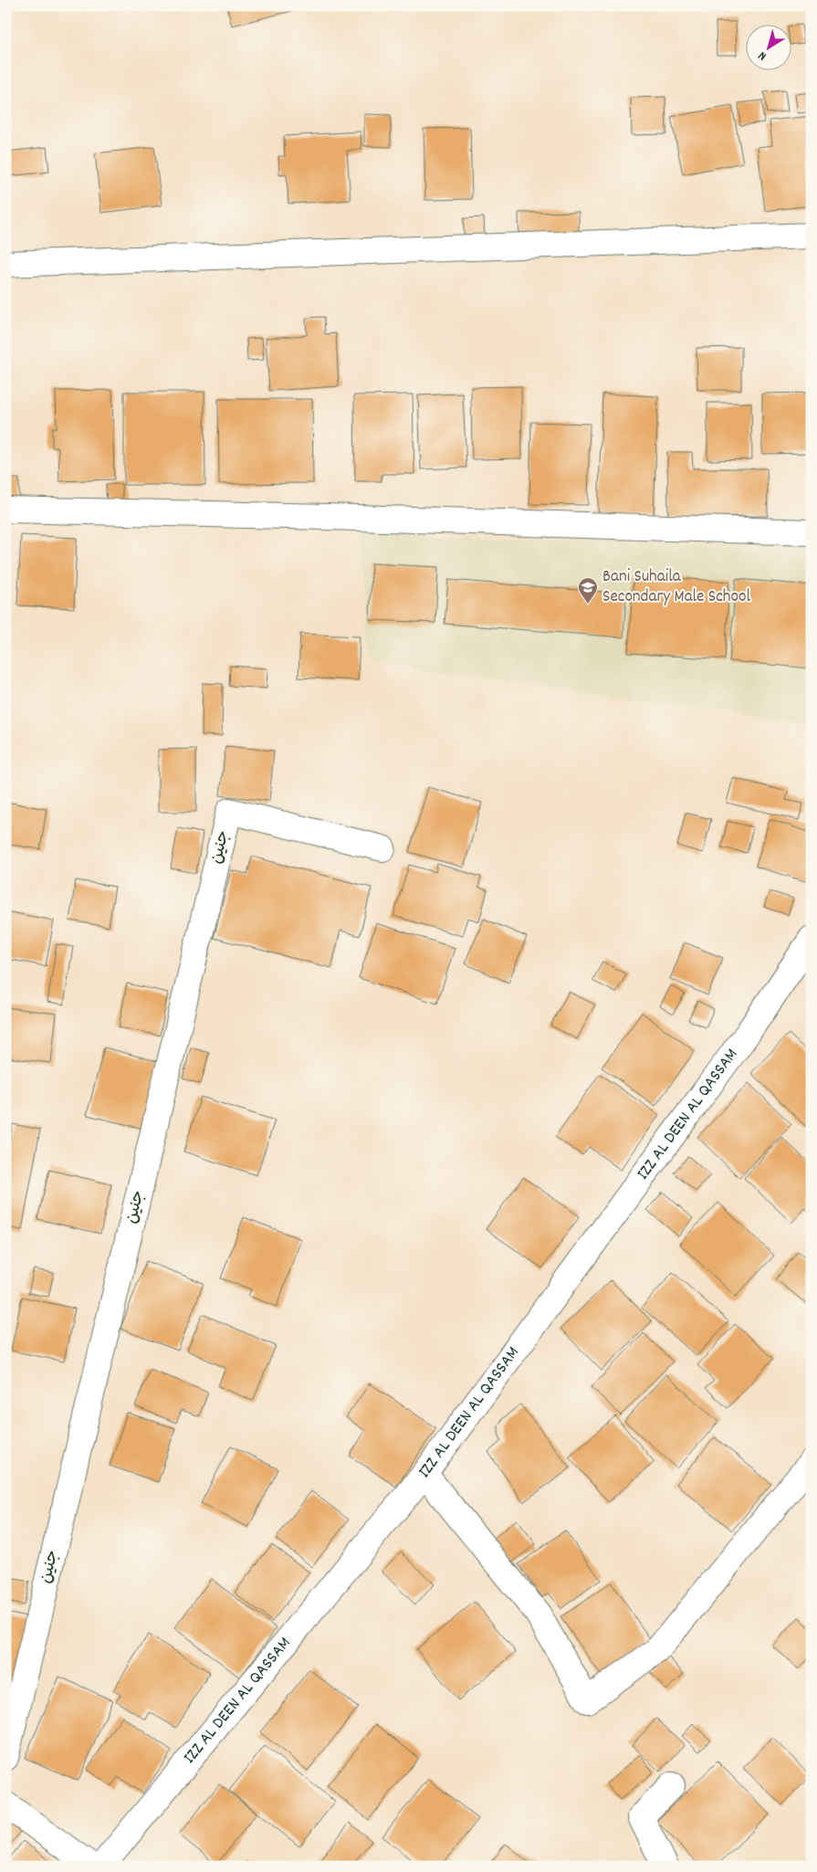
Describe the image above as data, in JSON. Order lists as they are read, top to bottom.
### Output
{
  "streets": {
    "street": ["جنين", "IZZ AL DEEN AL QASSAM"]
  },
  "places": {
    "school or university": ["Bani Suhaila Secondary Male School"]
  },
  "north": "bottom left"
}
